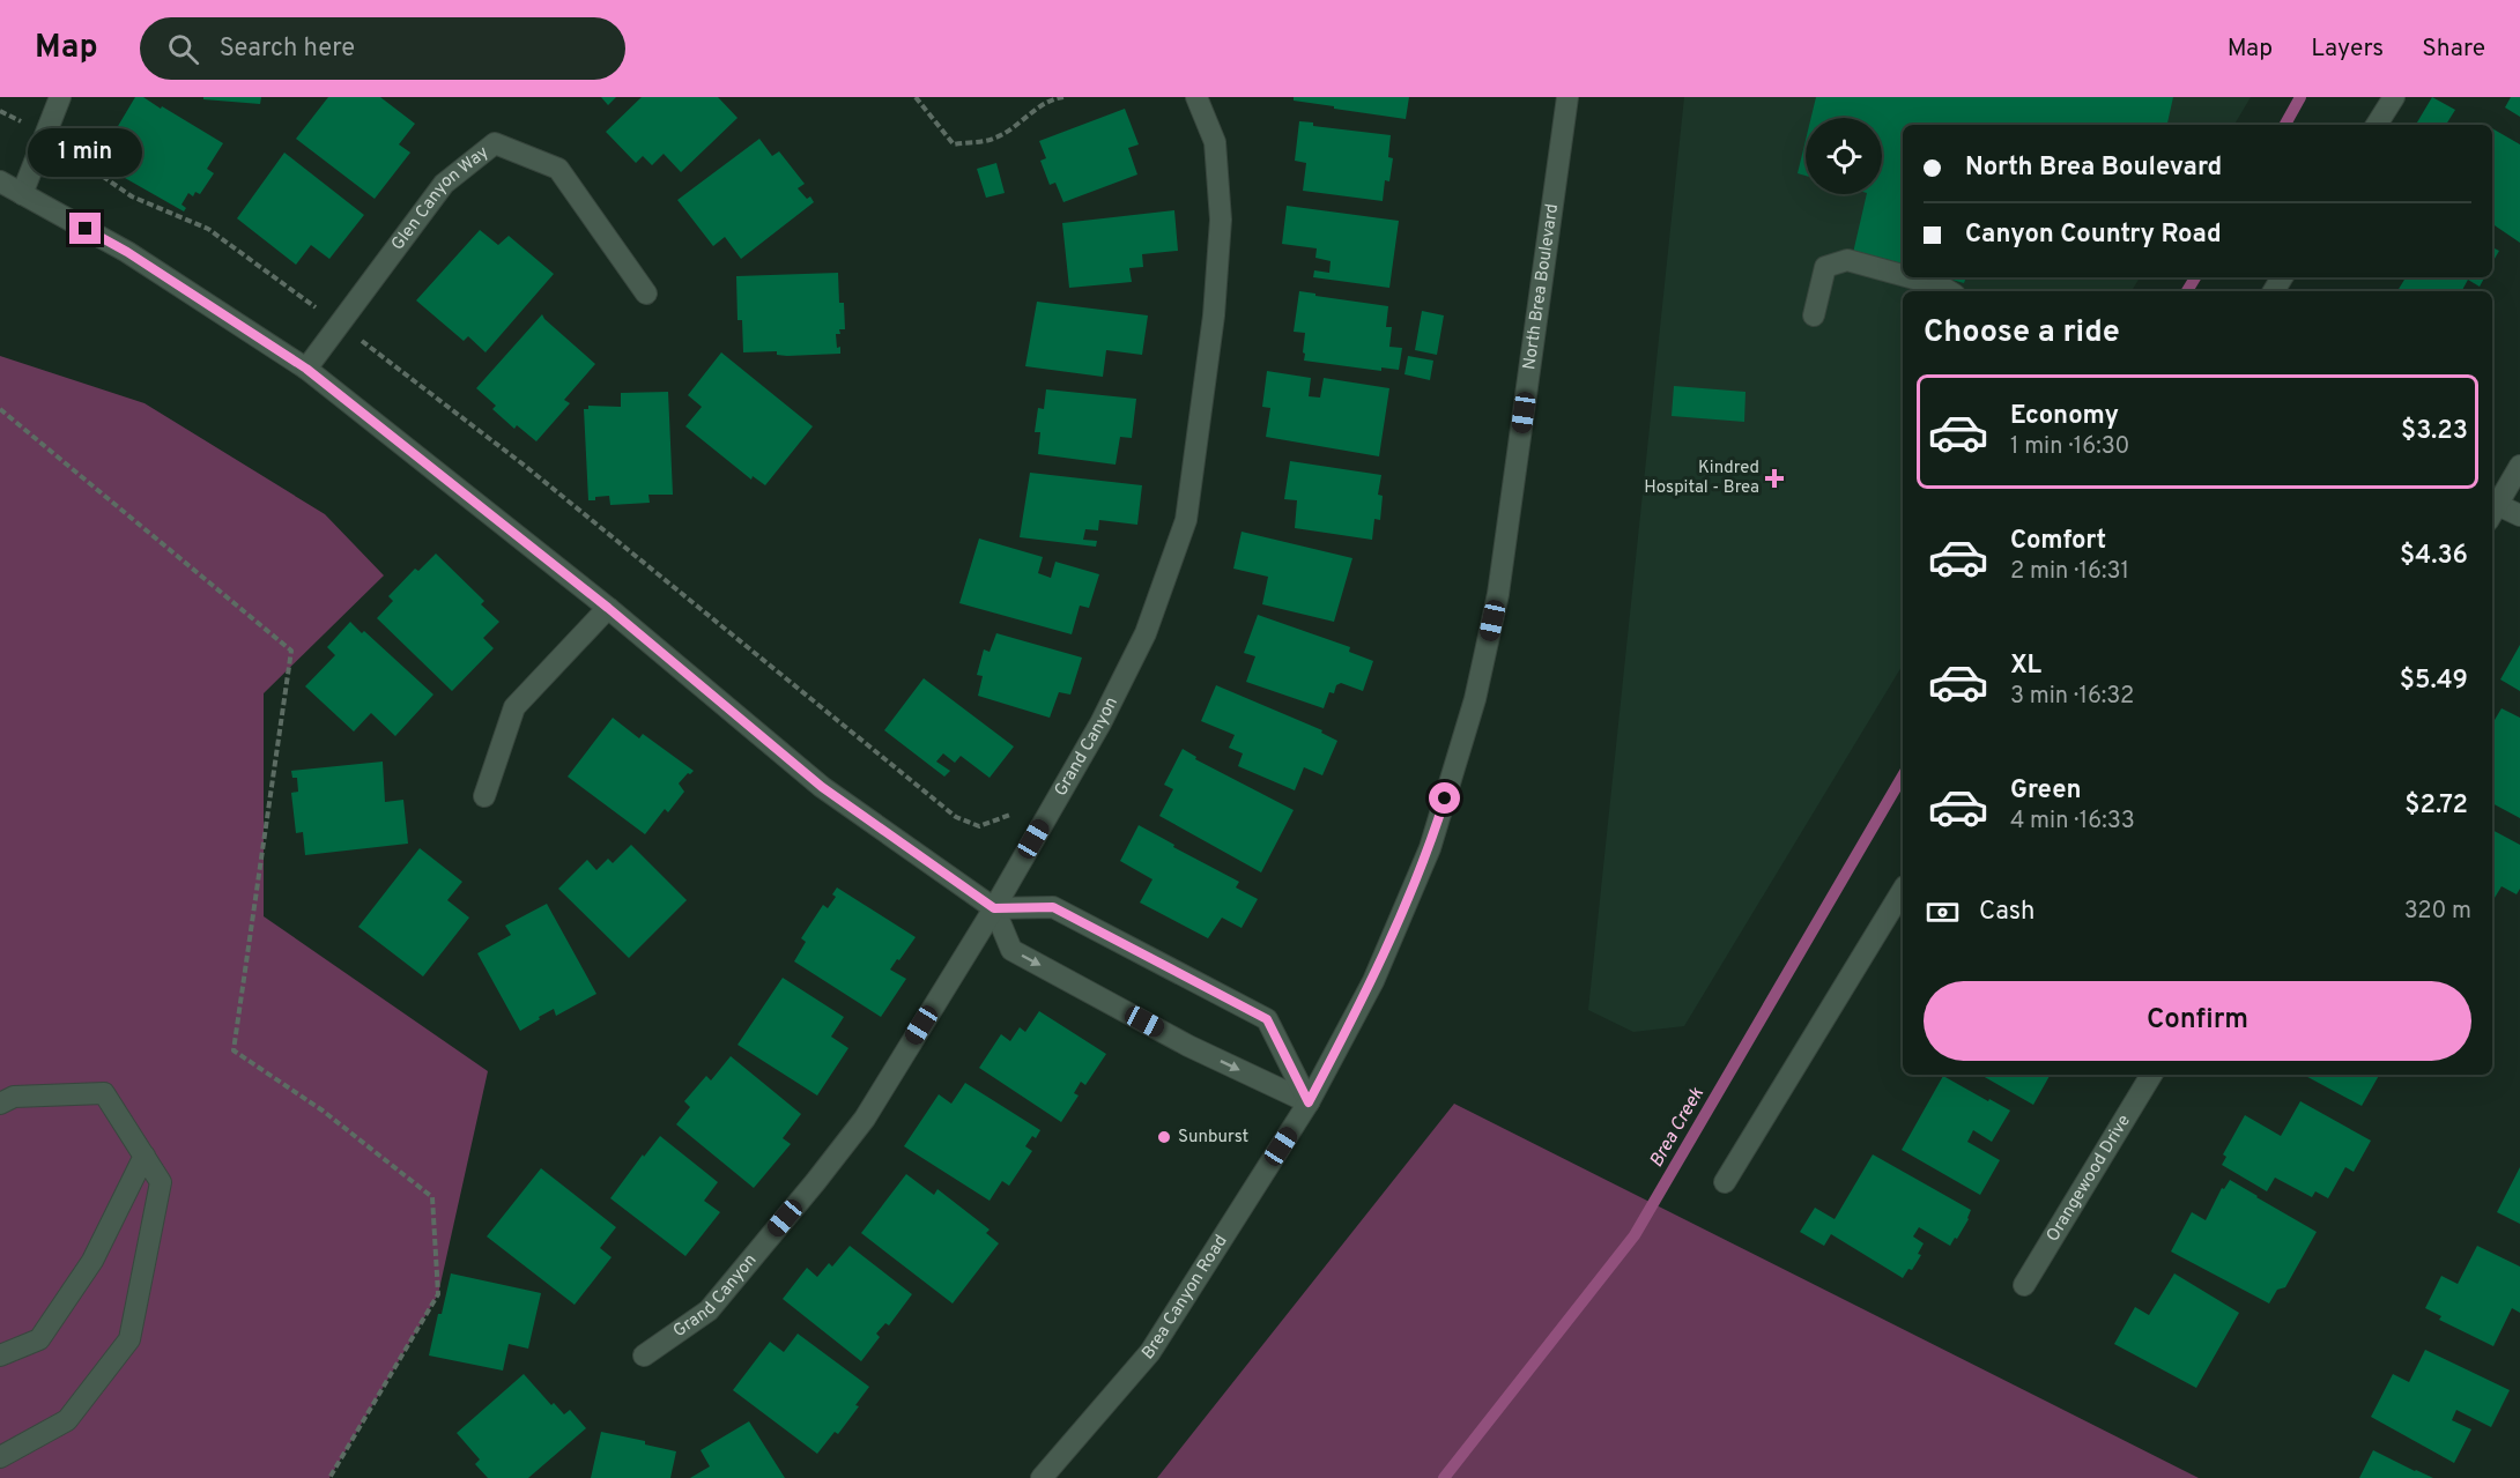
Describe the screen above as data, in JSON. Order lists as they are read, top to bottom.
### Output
{
  "streets": {
    "street": [
      "Glen Canyon Way",
      "North Brea Boulevard",
      "Grand Canyon",
      "Orangewood Drive",
      "Brea Canyon Road"
    ]
  },
  "crossings": [
    ["North Brea Boulevard", "Brea Canyon Road"]
  ],
  "water": ["Brea Creek"],
  "places": {
    "health": ["Kindred Hospital - Brea"],
    "other": ["Sunburst"]
  },
  "page": {
    "header": "Map",
    "search": "Search here",
    "nav": ["Map", "Layers", "Share"],
    "banner": ["North Brea Boulevard", "Canyon Country Road"],
    "bubble": "1 min",
    "heading": "Choose a ride",
    "list": [
      {
        "name": "Economy",
        "note": "1 min · 16:30",
        "value": "$3.23"
      },
      {
        "name": "Comfort",
        "note": "2 min · 16:31",
        "value": "$4.36"
      },
      {
        "name": "XL",
        "note": "3 min · 16:32",
        "value": "$5.49"
      },
      {
        "name": "Green",
        "note": "4 min · 16:33",
        "value": "$2.72"
      }
    ],
    "pay": ["Cash", "320 m"],
    "buttons": "Confirm"
  }
}
